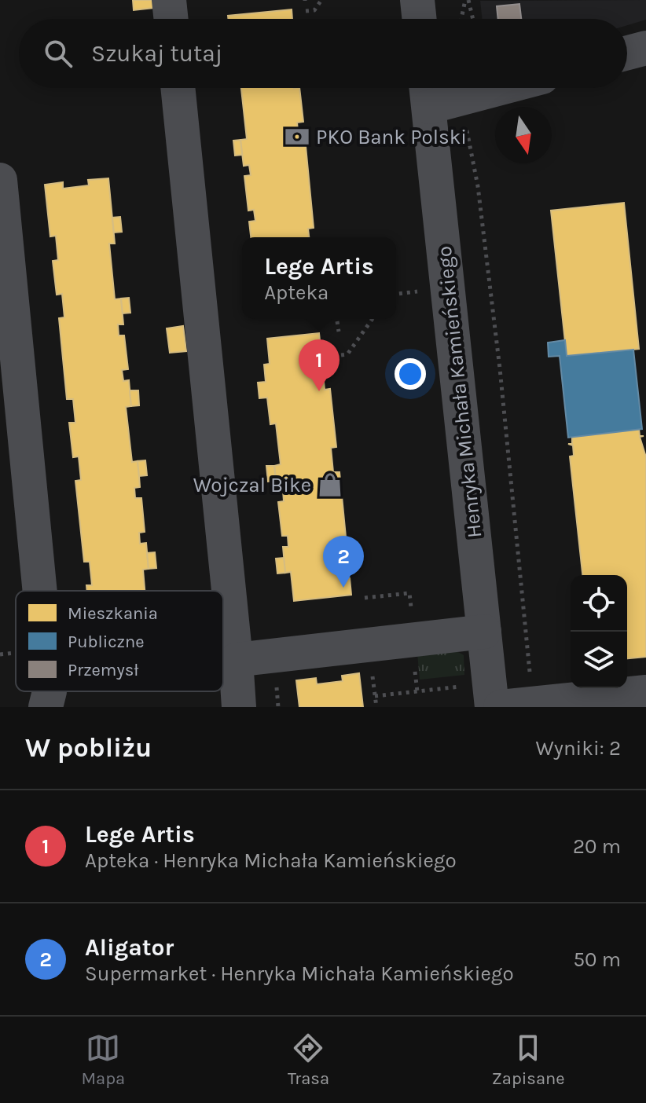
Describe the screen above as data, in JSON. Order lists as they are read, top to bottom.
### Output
{
  "streets": {
    "street": ["Henryka Michała Kamieńskiego"]
  },
  "places": {
    "bank": ["PKO Bank Polski"],
    "shop": ["Wojczal Bike"]
  },
  "legend": ["Mieszkania", "Publiczne", "Przemysł"],
  "north": "bottom",
  "page": {
    "search": "Szukaj tutaj",
    "popup": ["Lege Artis", "Apteka"],
    "pins": ["1", "2"],
    "heading": ["W pobliżu", "Wyniki: 2"],
    "list": [
      {
        "mark": "1",
        "name": "Lege Artis",
        "note": "Apteka · Henryka Michała Kamieńskiego",
        "value": "20 m"
      },
      {
        "mark": "2",
        "name": "Aligator",
        "note": "Supermarket · Henryka Michała Kamieńskiego",
        "value": "50 m"
      }
    ],
    "nav": ["Mapa", "Trasa", "Zapisane"]
  }
}
